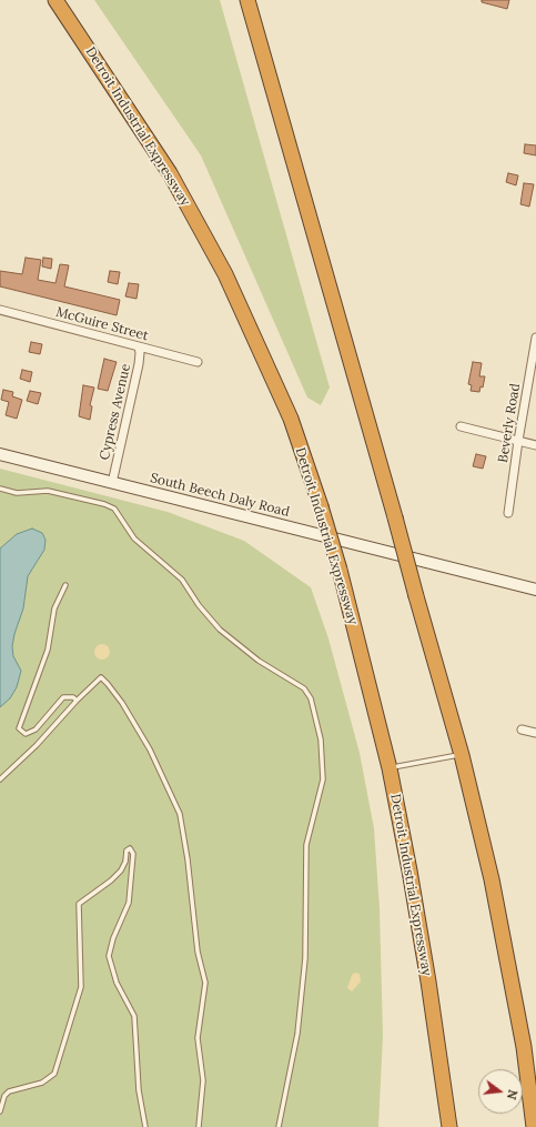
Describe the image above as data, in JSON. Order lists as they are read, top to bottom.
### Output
{
  "streets": {
    "highway": ["Detroit Industrial Expressway"],
    "street": [
      "McGuire Street",
      "Cypress Avenue",
      "Beverly Road",
      "South Beech Daly Road"
    ]
  },
  "crossings": [
    ["McGuire Street", "Cypress Avenue"],
    ["Cypress Avenue", "South Beech Daly Road"]
  ],
  "north": "right"
}
